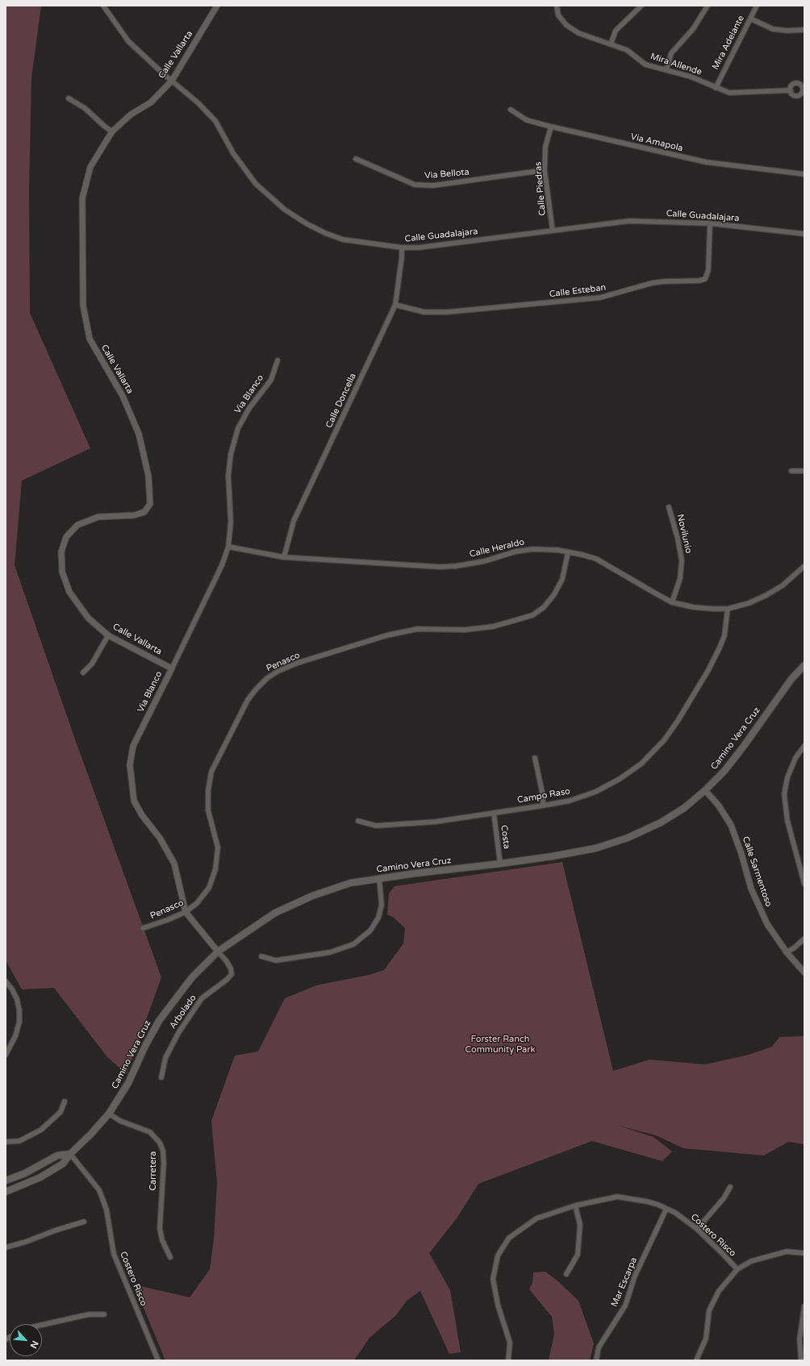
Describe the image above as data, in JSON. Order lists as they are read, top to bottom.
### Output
{
  "streets": {
    "main road": ["Camino Vera Cruz"],
    "street": [
      "Mira Adelante",
      "Calle Vallarta",
      "Mira Allende",
      "Via Amapola",
      "Via Bellota",
      "Calle Piedras",
      "Calle Guadalajara",
      "Calle Esteban",
      "Via Blanco",
      "Calle Doncella",
      "Novilunio",
      "Calle Heraldo",
      "Penasco",
      "Campo Raso",
      "Costa",
      "Calle Sarmentoso",
      "Arbolado",
      "Carretera",
      "Costero Risco",
      "Mar Escarpa"
    ]
  },
  "crossings": [
    ["Mira Adelante", "Mira Allende"],
    ["Calle Vallarta", "Calle Guadalajara"],
    ["Calle Vallarta", "Via Blanco"],
    ["Via Amapola", "Calle Piedras"],
    ["Via Bellota", "Calle Piedras"],
    ["Calle Piedras", "Calle Guadalajara"],
    ["Calle Guadalajara", "Calle Esteban"],
    ["Calle Guadalajara", "Calle Doncella"],
    ["Calle Esteban", "Calle Doncella"],
    ["Via Blanco", "Calle Heraldo"],
    ["Via Blanco", "Penasco"],
    ["Via Blanco", "Camino Vera Cruz"],
    ["Via Blanco", "Arbolado"],
    ["Calle Doncella", "Calle Heraldo"],
    ["Novilunio", "Calle Heraldo"],
    ["Calle Heraldo", "Penasco"],
    ["Calle Heraldo", "Campo Raso"],
    ["Camino Vera Cruz", "Costa"],
    ["Camino Vera Cruz", "Calle Sarmentoso"],
    ["Camino Vera Cruz", "Arbolado"],
    ["Camino Vera Cruz", "Carretera"],
    ["Camino Vera Cruz", "Costero Risco"],
    ["Campo Raso", "Costa"],
    ["Costero Risco", "Mar Escarpa"]
  ],
  "parks": ["Forster Ranch Community Park"],
  "north": "bottom right"
}
